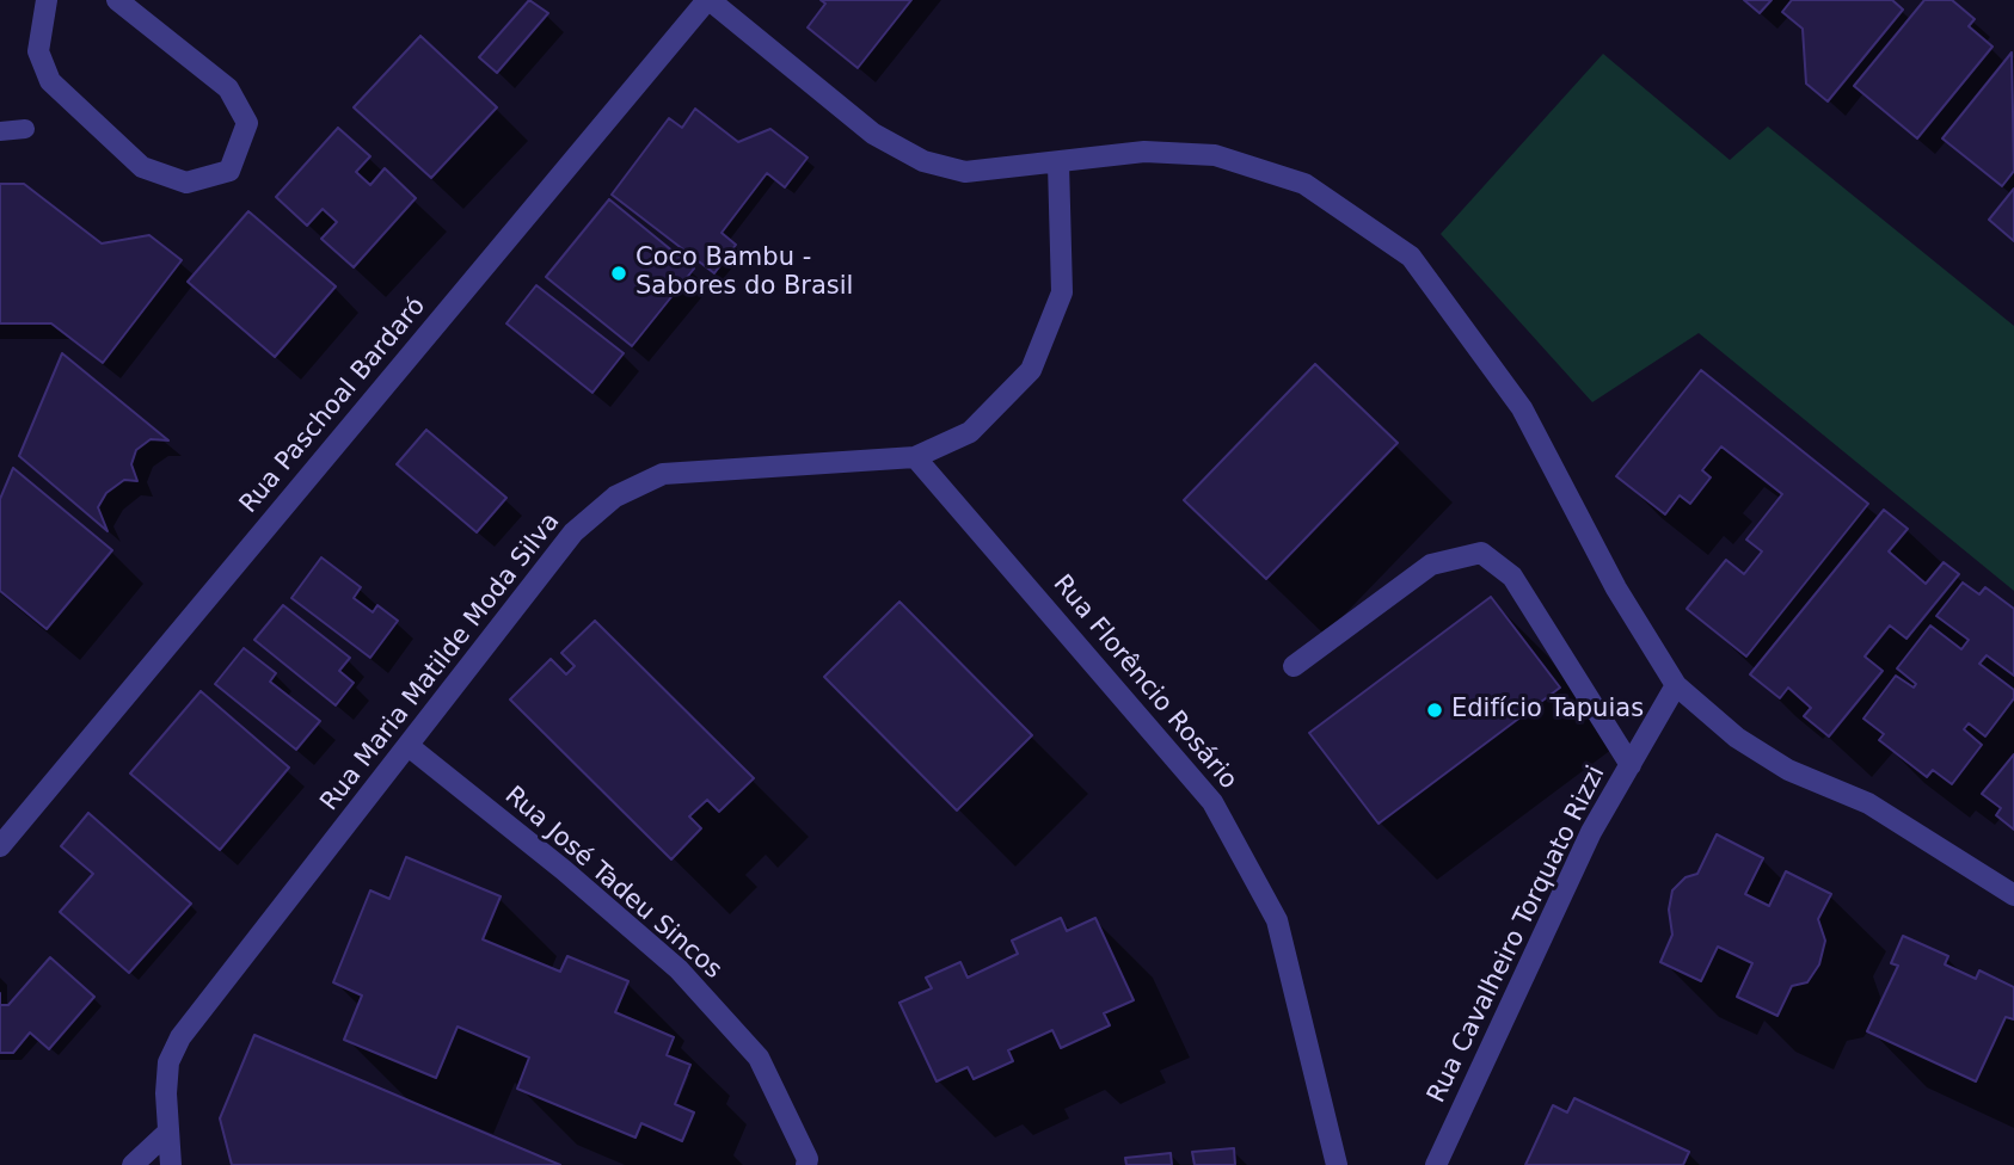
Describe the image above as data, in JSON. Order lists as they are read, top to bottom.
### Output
{
  "streets": {
    "street": [
      "Rua Paschoal Bardaró",
      "Rua Maria Matilde Moda Silva",
      "Rua Florêncio Rosário",
      "Rua José Tadeu Sincos",
      "Rua Cavalheiro Torquato Rizzi"
    ]
  },
  "crossings": [
    ["Rua Maria Matilde Moda Silva", "Rua Florêncio Rosário"],
    ["Rua Maria Matilde Moda Silva", "Rua José Tadeu Sincos"]
  ],
  "places": ["Coco Bambu - Sabores do Brasil", "Edifício Tapuias"]
}
